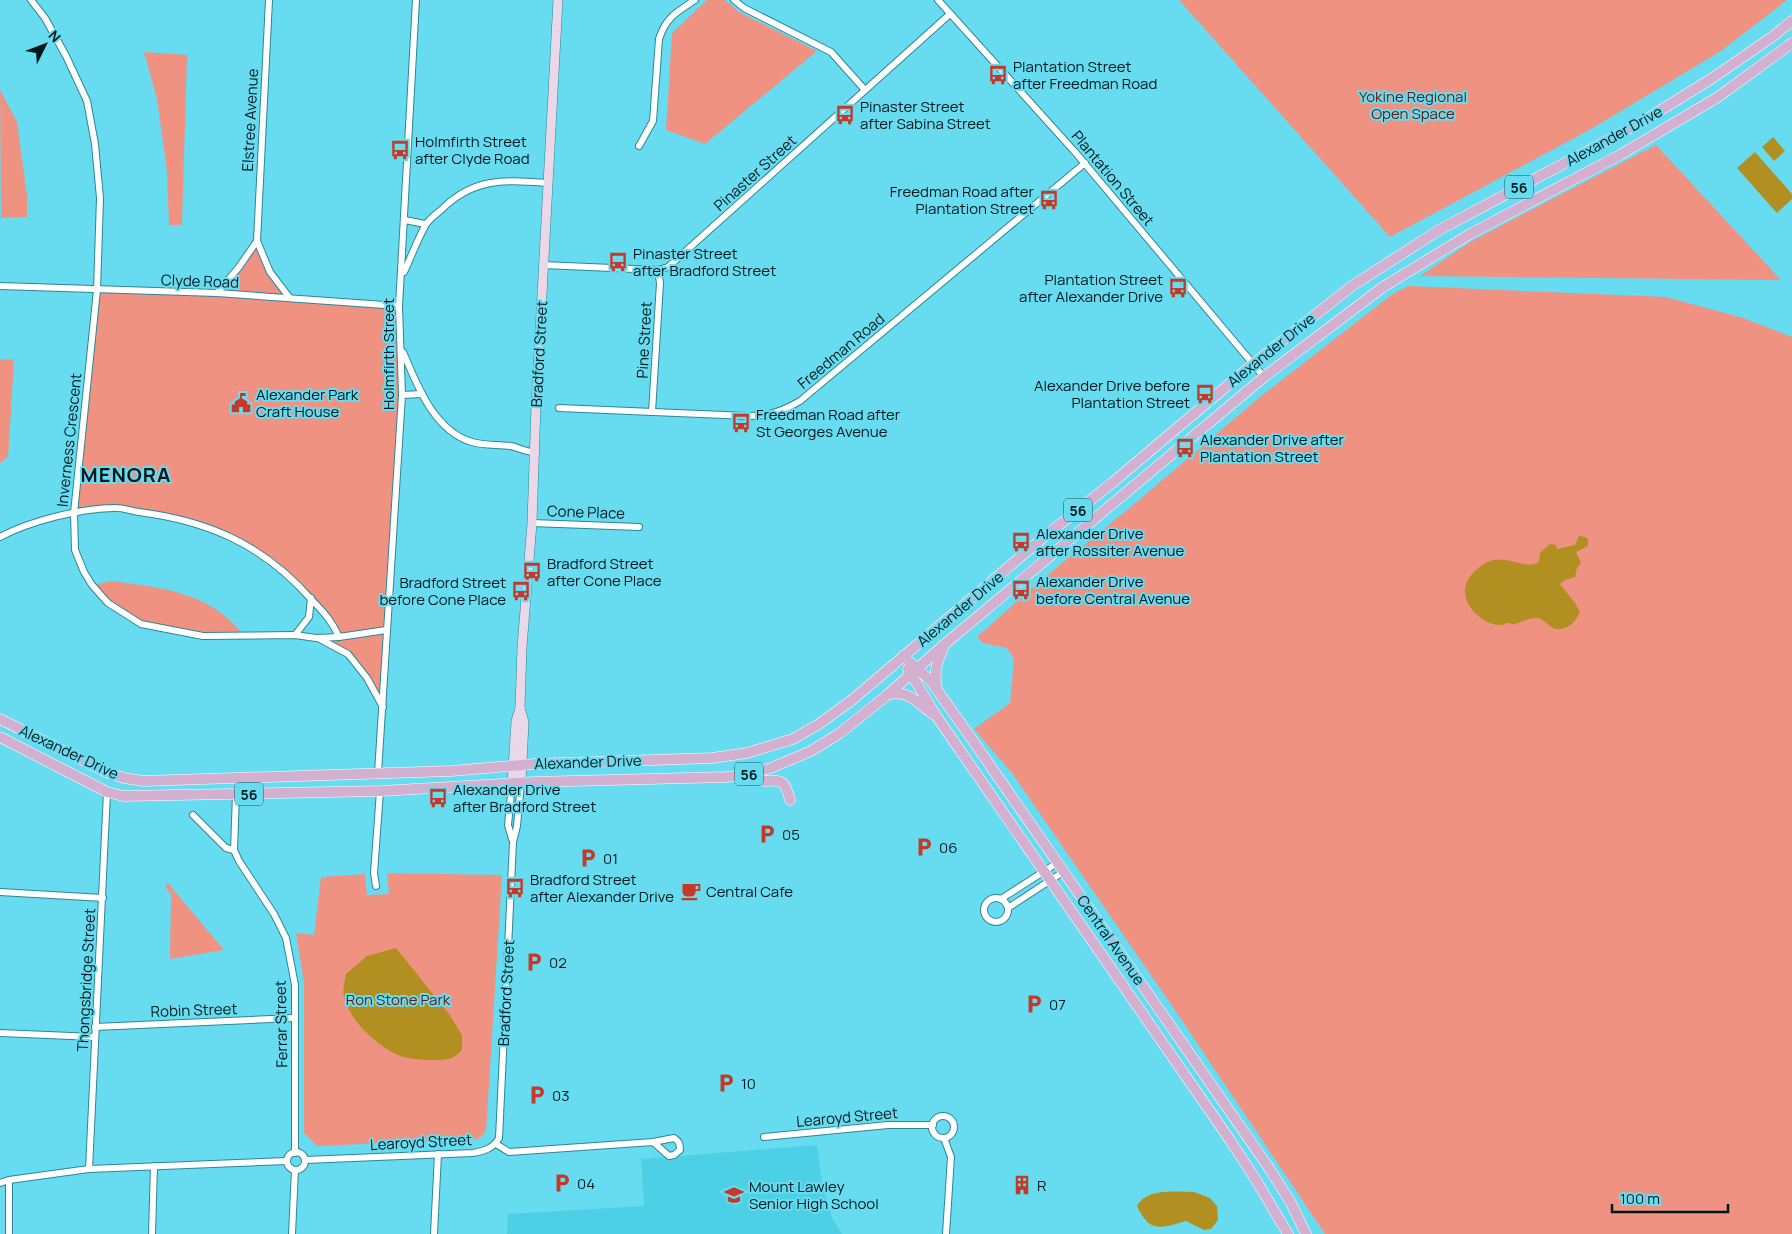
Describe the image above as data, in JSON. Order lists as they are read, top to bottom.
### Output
{
  "streets": {
    "main road": ["Alexander Drive", "56", "Central Avenue"],
    "street": [
      "Elstree Avenue",
      "Pinaster Street",
      "Plantation Street",
      "Clyde Road",
      "Pine Street",
      "Freedman Road",
      "Holmfirth Street",
      "Bradford Street",
      "Inverness Crescent",
      "Cone Place",
      "Thongsbridge Street",
      "Robin Street",
      "Ferrar Street",
      "Learoyd Street"
    ]
  },
  "crossings": [
    ["Elstree Avenue", "Clyde Road"],
    ["Alexander Drive", "Plantation Street"],
    ["Alexander Drive", "Holmfirth Street"],
    ["Alexander Drive", "Bradford Street"],
    ["Alexander Drive", "Central Avenue"],
    ["Alexander Drive", "Thongsbridge Street"],
    ["Pinaster Street", "Plantation Street"],
    ["Pinaster Street", "Pine Street"],
    ["Plantation Street", "Freedman Road"],
    ["Clyde Road", "Holmfirth Street"],
    ["Clyde Road", "Inverness Crescent"],
    ["Pine Street", "Freedman Road"],
    ["Holmfirth Street", "Inverness Crescent"],
    ["Bradford Street", "Cone Place"],
    ["Bradford Street", "Learoyd Street"],
    ["Thongsbridge Street", "Robin Street"],
    ["Robin Street", "Ferrar Street"],
    ["Ferrar Street", "Learoyd Street"]
  ],
  "districts": ["MENORA"],
  "parks": ["Yokine Regional Open Space", "Ron Stone Park"],
  "places": {
    "bus stop": [
      "Plantation Street after Freedman Road",
      "Pinaster Street after Sabina Street",
      "Holmfirth Street after Clyde Road",
      "Freedman Road after Plantation Street",
      "Pinaster Street after Bradford Street",
      "Plantation Street after Alexander Drive",
      "Alexander Drive before Plantation Street",
      "Freedman Road after St Georges Avenue",
      "Alexander Drive after Plantation Street",
      "Alexander Drive after Rossiter Avenue",
      "Bradford Street after Cone Place",
      "Alexander Drive before Central Avenue",
      "Bradford Street before Cone Place",
      "Alexander Drive after Bradford Street",
      "Bradford Street after Alexander Drive"
    ],
    "public building": ["Alexander Park Craft House"],
    "parking": [
      "05",
      "06",
      "01",
      "02",
      "07",
      "10",
      "03",
      "04"
    ],
    "cafe": ["Central Cafe"],
    "building": ["R"],
    "school or university": ["Mount Lawley Senior High School"]
  },
  "scale_bar": "100 m",
  "north": "top right"
}
